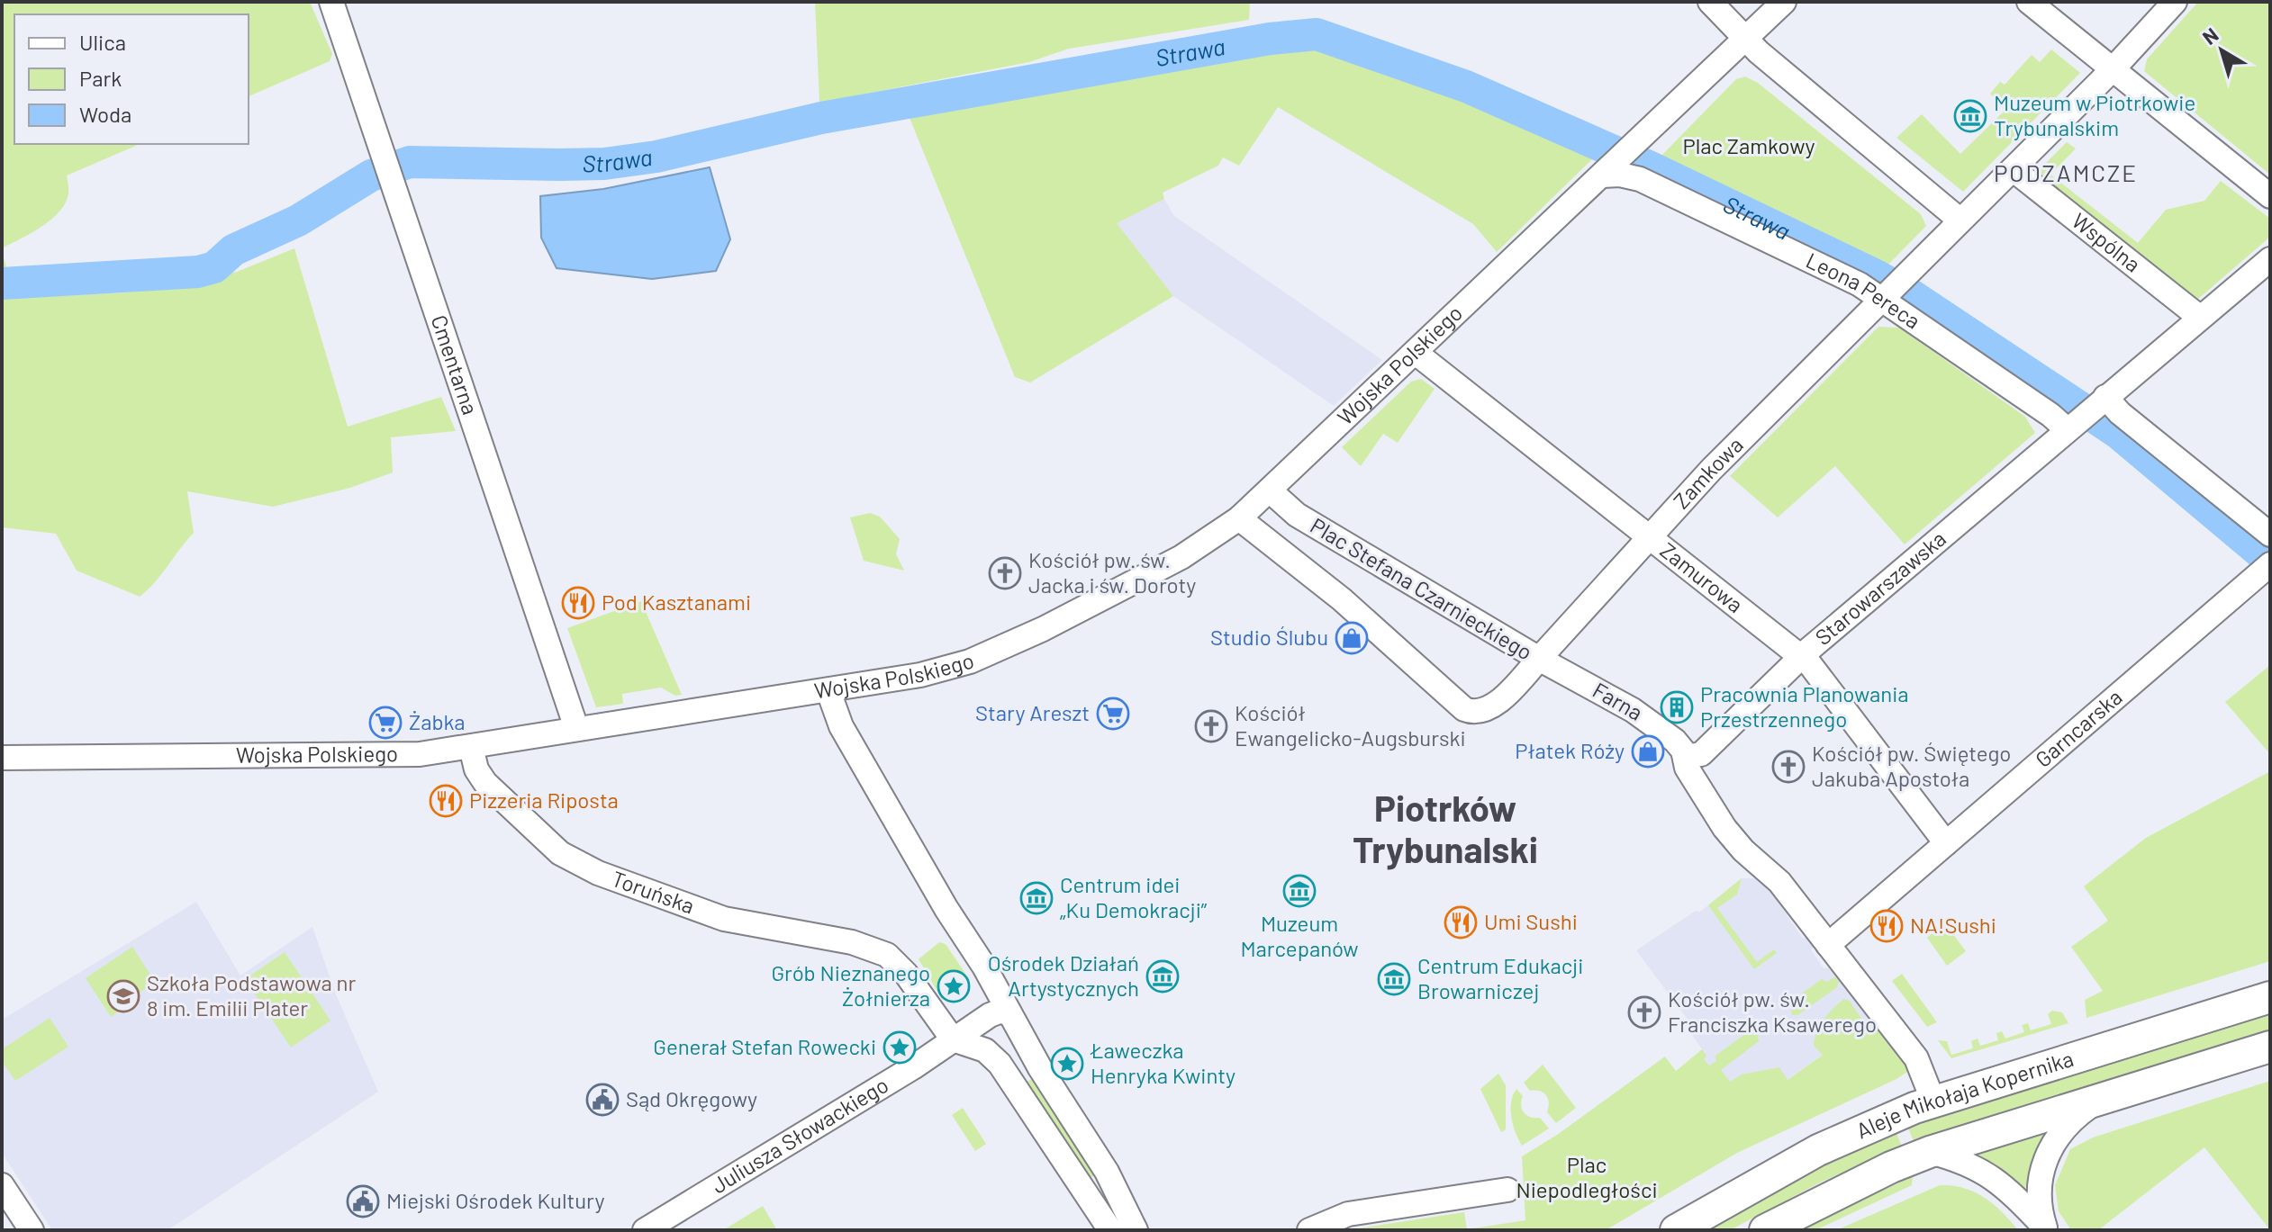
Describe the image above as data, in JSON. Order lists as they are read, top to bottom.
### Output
{
  "streets": {
    "main road": ["Aleje Mikołaja Kopernika"],
    "street": [
      "Wspólna",
      "Leona Pereca",
      "Cmentarna",
      "Wojska Polskiego",
      "Zamkowa",
      "Zamurowa",
      "Starowarszawska",
      "Plac Stefana Czarnieckiego",
      "Farna",
      "Garncarska",
      "Toruńska",
      "Juliusza Słowackiego"
    ]
  },
  "crossings": [
    ["Wspólna", "Zamkowa"],
    ["Wspólna", "Starowarszawska"],
    ["Leona Pereca", "Wojska Polskiego"],
    ["Leona Pereca", "Zamkowa"],
    ["Leona Pereca", "Starowarszawska"],
    ["Cmentarna", "Wojska Polskiego"],
    ["Wojska Polskiego", "Zamurowa"],
    ["Wojska Polskiego", "Plac Stefana Czarnieckiego"],
    ["Wojska Polskiego", "Toruńska"],
    ["Zamkowa", "Zamurowa"],
    ["Zamkowa", "Plac Stefana Czarnieckiego"],
    ["Zamkowa", "Farna"],
    ["Zamurowa", "Starowarszawska"],
    ["Zamurowa", "Garncarska"],
    ["Starowarszawska", "Farna"],
    ["Plac Stefana Czarnieckiego", "Farna"],
    ["Farna", "Garncarska"],
    ["Farna", "Aleje Mikołaja Kopernika"],
    ["Toruńska", "Juliusza Słowackiego"]
  ],
  "districts": ["PODZAMCZE", "Piotrków Trybunalski"],
  "water": ["Strawa"],
  "parks": ["Plac Zamkowy", "Plac Niepodległości"],
  "places": {
    "museum": [
      "Muzeum w Piotrkowie Trybunalskim",
      "Muzeum Marcepanów",
      "Centrum idei „Ku Demokracji”",
      "Ośrodek Działań Artystycznych",
      "Centrum Edukacji Browarniczej"
    ],
    "church": [
      "Kościół pw. św. Jacka i św. Doroty",
      "Kościół Ewangelicko-Augsburski",
      "Kościół pw. Świętego Jakuba Apostoła",
      "Kościół pw. św. Franciszka Ksawerego"
    ],
    "restaurant": [
      "Pod Kasztanami",
      "Pizzeria Riposta",
      "Umi Sushi",
      "NA!Sushi"
    ],
    "shop": ["Studio Ślubu", "Płatek Róży"],
    "building": ["Pracownia Planowania Przestrzennego"],
    "supermarket": ["Stary Areszt", "Żabka"],
    "place": ["Grób Nieznanego Żołnierza", "Generał Stefan Rowecki", "Ławeczka Henryka Kwinty"],
    "school or university": ["Szkoła Podstawowa nr 8 im. Emilii Plater"],
    "public building": ["Sąd Okręgowy", "Miejski Ośrodek Kultury"]
  },
  "legend": ["Ulica", "Park", "Woda"],
  "north": "top left"
}
